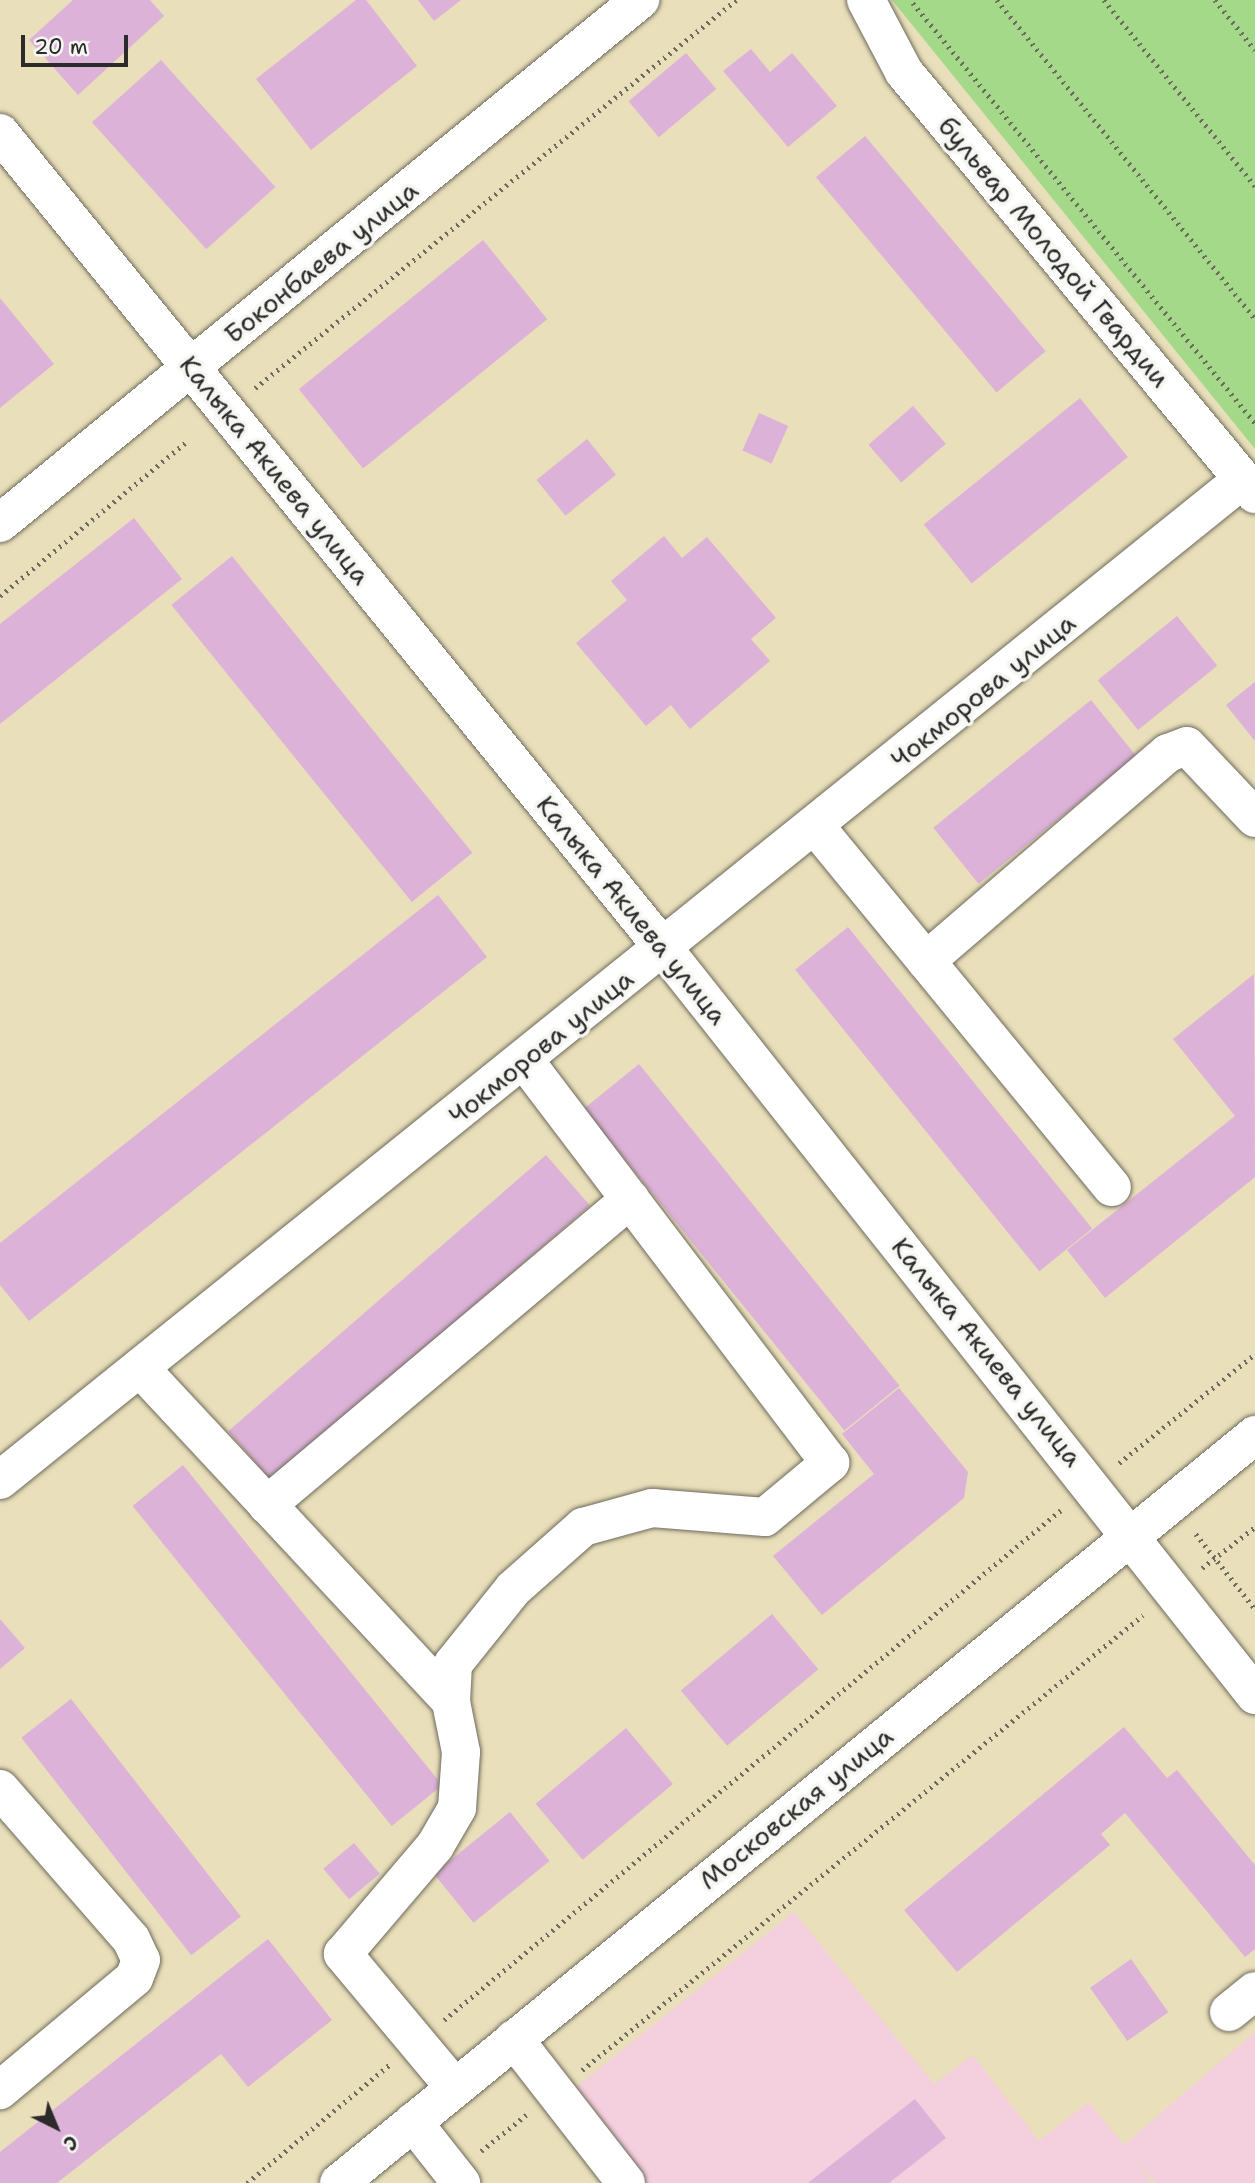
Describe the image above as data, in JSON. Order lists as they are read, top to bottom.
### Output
{
  "streets": {
    "street": [
      "бульвар Молодой Гвардии",
      "Боконбаева улица",
      "Калыка Акиева улица",
      "Чокморова улица",
      "Московская улица"
    ]
  },
  "crossings": [
    ["бульвар Молодой Гвардии", "Чокморова улица"],
    ["Боконбаева улица", "Калыка Акиева улица"],
    ["Калыка Акиева улица", "Чокморова улица"],
    ["Калыка Акиева улица", "Московская улица"]
  ],
  "scale_bar": "20 m",
  "north": "bottom right"
}
